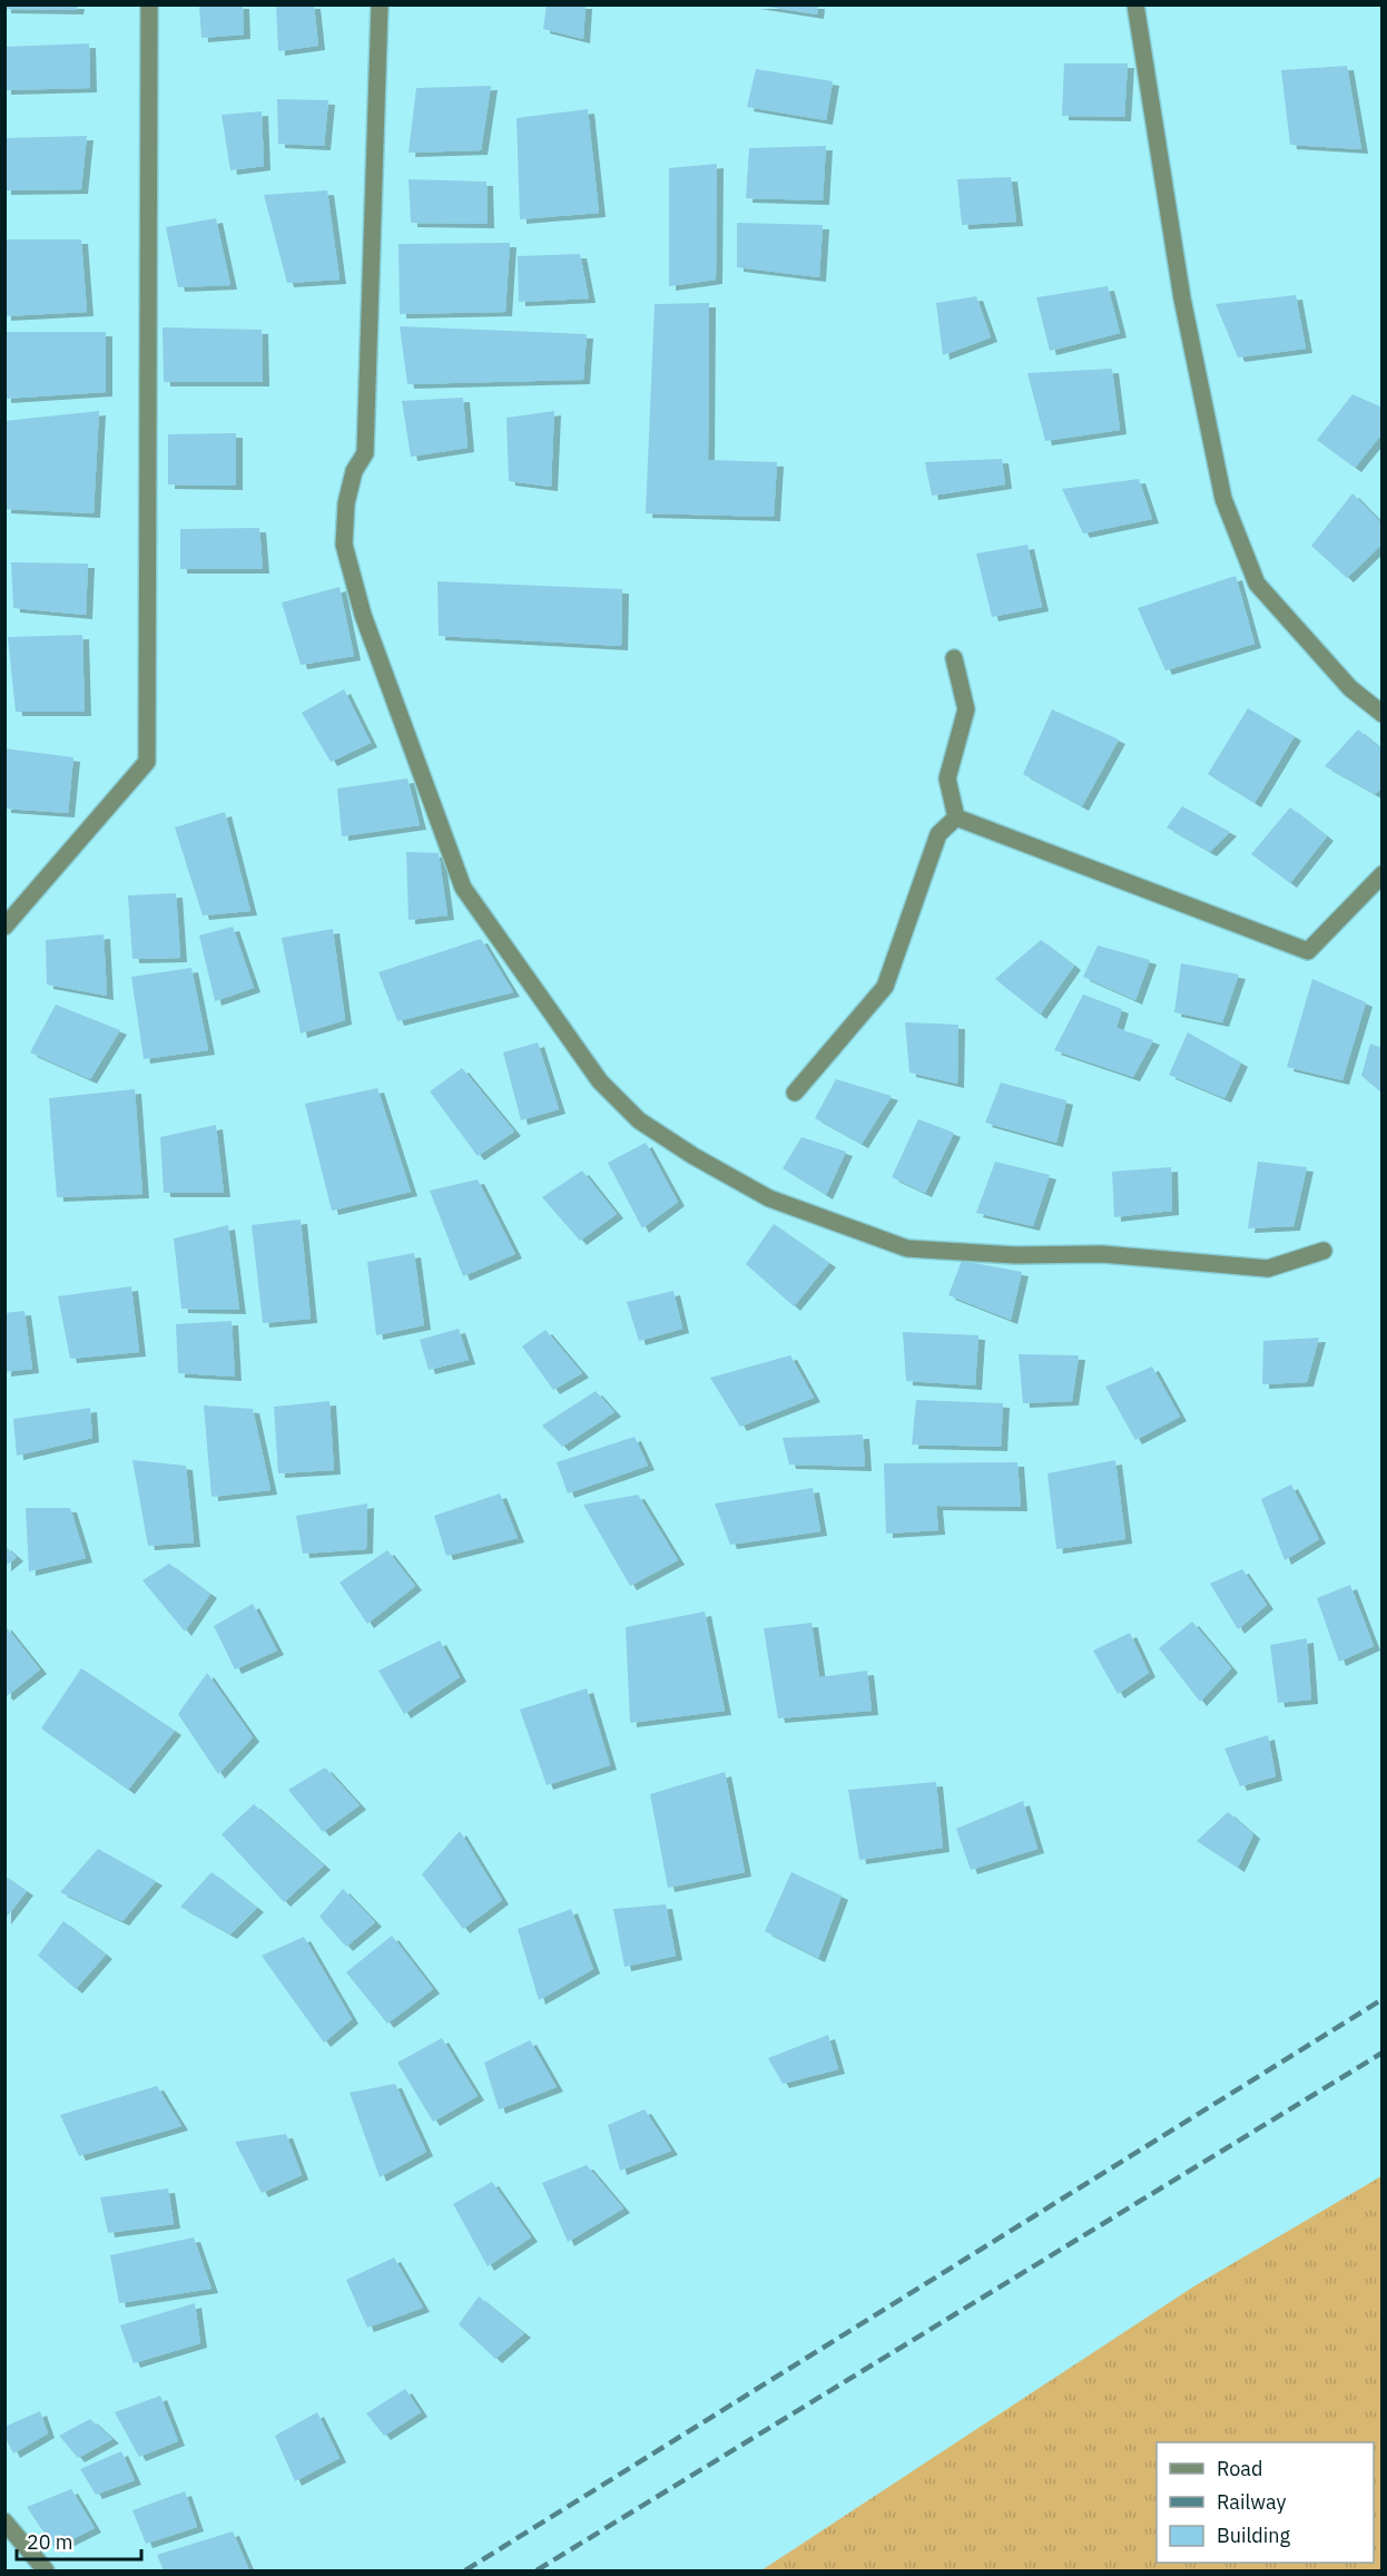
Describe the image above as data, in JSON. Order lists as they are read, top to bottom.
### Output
{
  "legend": ["Road", "Railway", "Building"],
  "scale_bar": "20 m"
}
